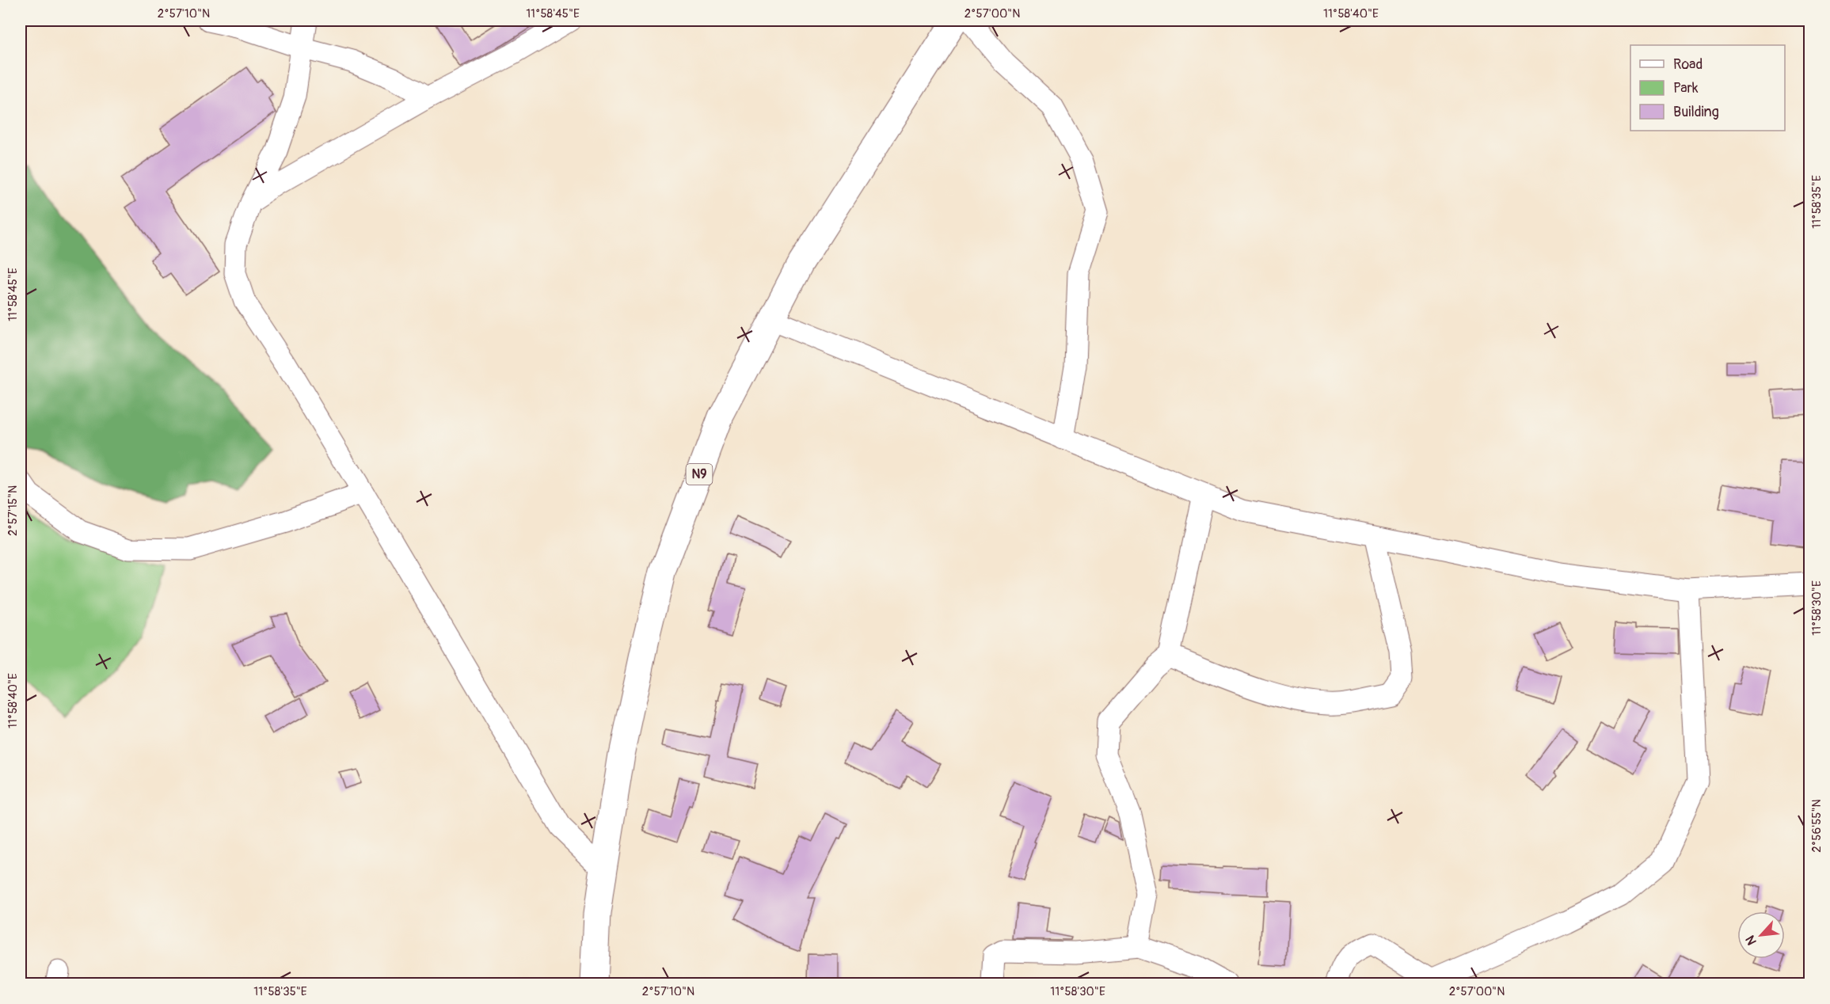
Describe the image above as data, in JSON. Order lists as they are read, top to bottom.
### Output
{
  "streets": {
    "highway": ["N9"]
  },
  "legend": ["Road", "Park", "Building"],
  "north": "bottom left",
  "coordinates": [
    "2°57'10\"N",
    "11°58'45\"E",
    "2°57'00\"N",
    "11°58'40\"E",
    "11°58'35\"E",
    "2°57'15\"N",
    "11°58'30\"E",
    "2°56'55\"N"
  ]
}
